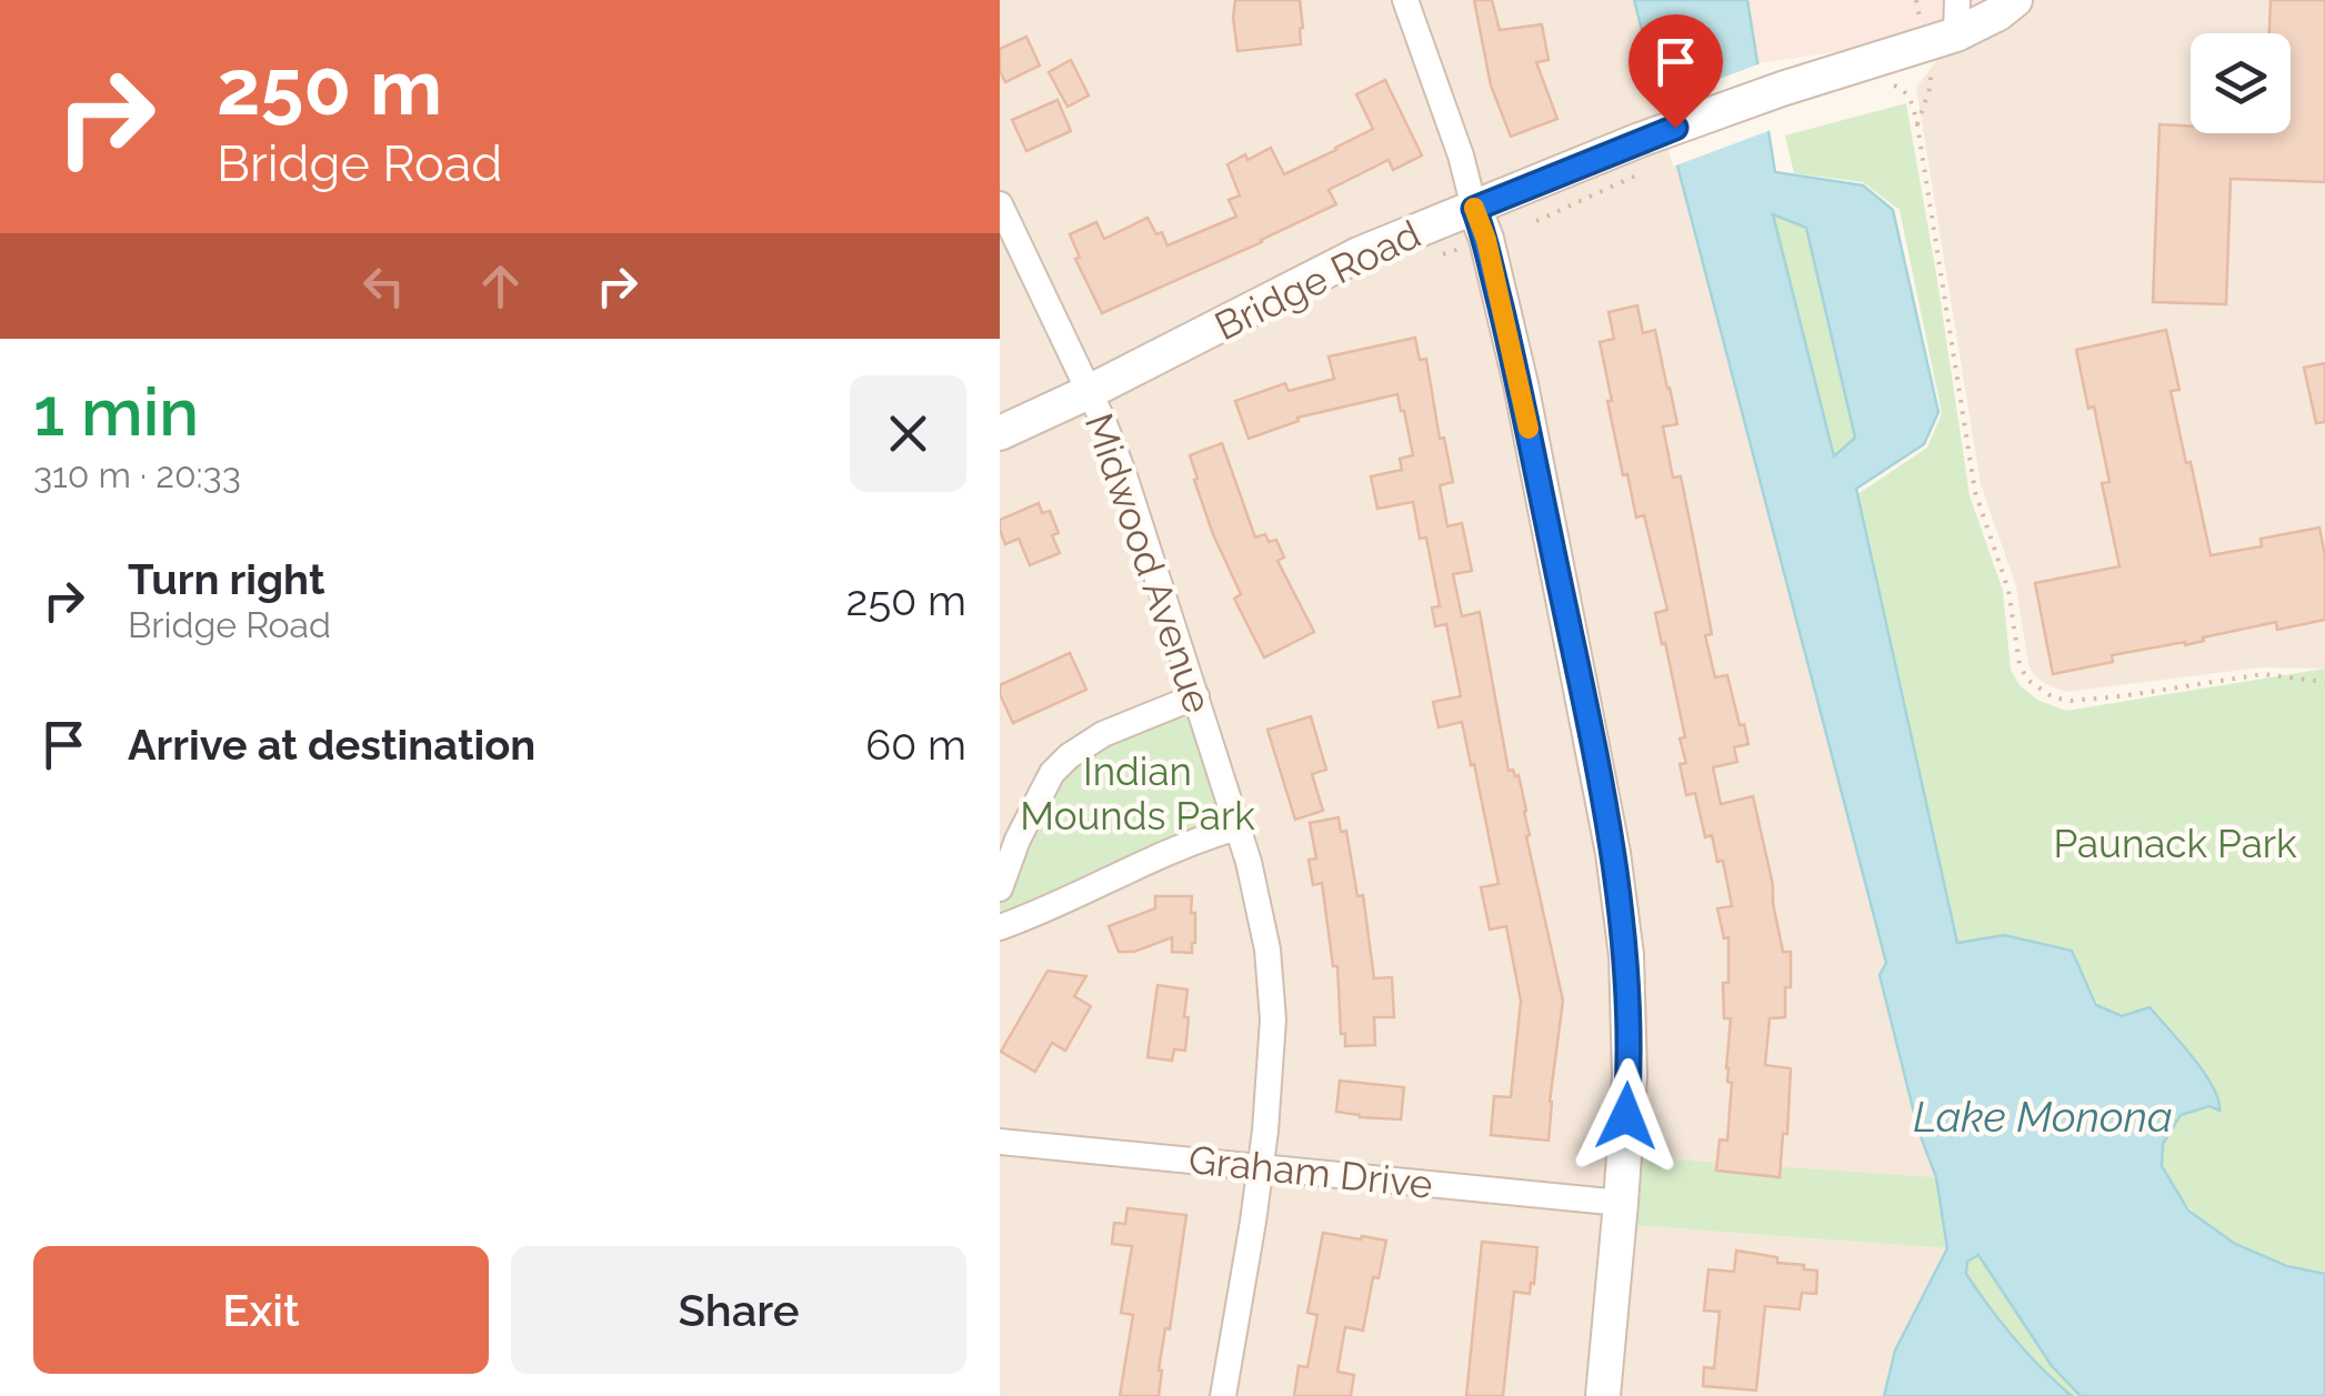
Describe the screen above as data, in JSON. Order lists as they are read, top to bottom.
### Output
{
  "streets": {
    "street": ["Bridge Road", "Midwood Avenue", "Graham Drive"]
  },
  "crossings": [
    ["Bridge Road", "Midwood Avenue"],
    ["Midwood Avenue", "Graham Drive"]
  ],
  "water": ["Lake Monona"],
  "parks": ["Indian Mounds Park", "Paunack Park"],
  "page": {
    "turn": ["250 m", "Bridge Road"],
    "heading": ["1 min", "310 m · 20:33"],
    "list": [
      {
        "name": "Turn right",
        "note": "Bridge Road",
        "value": "250 m"
      },
      {
        "name": "Arrive at destination",
        "value": "60 m"
      }
    ],
    "buttons": ["Exit", "Share"]
  }
}
